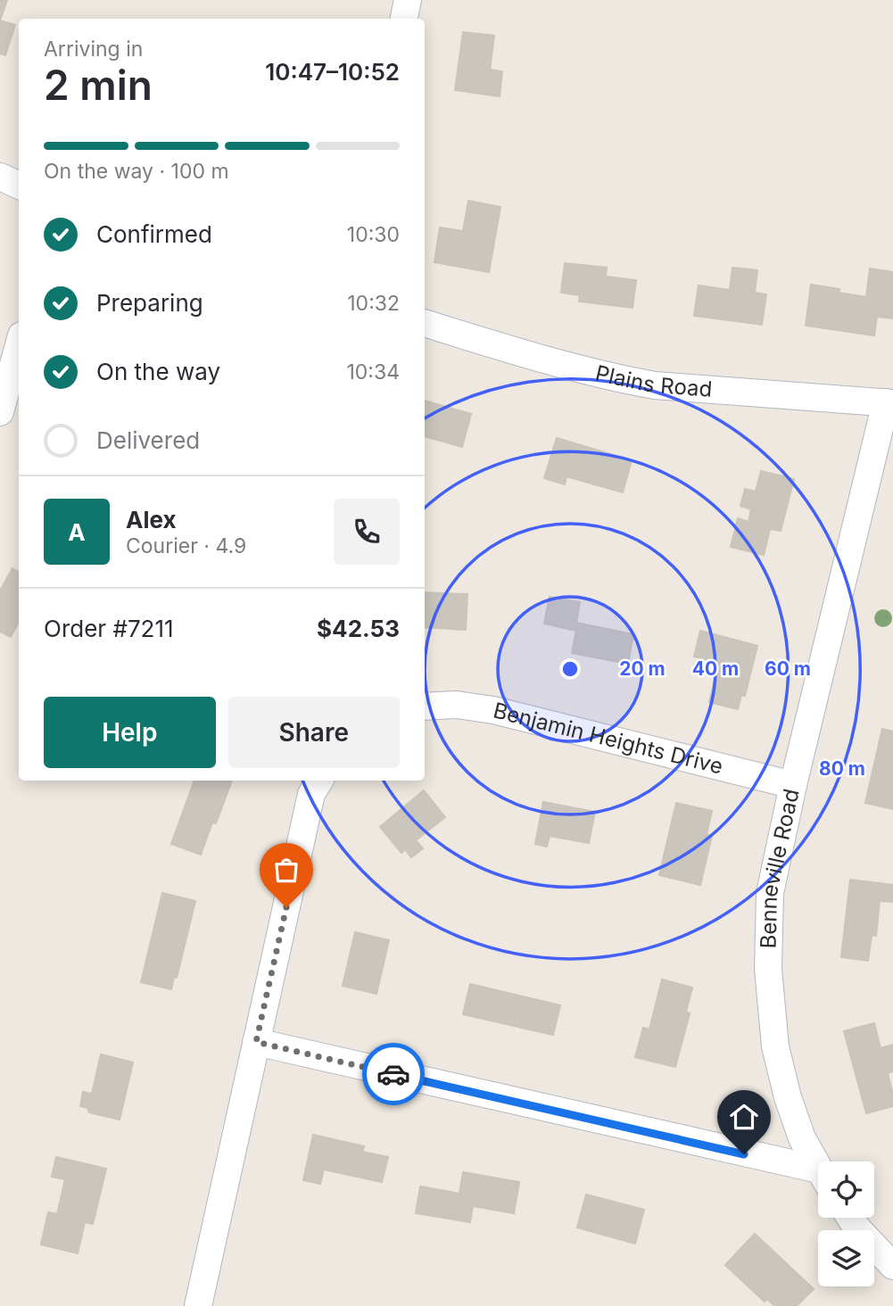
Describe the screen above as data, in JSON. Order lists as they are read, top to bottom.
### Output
{
  "streets": {
    "street": ["Plains Road", "Benjamin Heights Drive", "Benneville Road"]
  },
  "crossings": [
    ["Plains Road", "Benneville Road"],
    ["Benjamin Heights Drive", "Benneville Road"]
  ],
  "page": {
    "heading": ["2 min", "Arriving in", "10:47–10:52"],
    "panel": [
      "Alex",
      "Courier · 4.9",
      "Order #7211",
      "$42.53"
    ],
    "bar": "On the way · 100 m",
    "list": [
      ["Confirmed", "10:30"],
      ["Preparing", "10:32"],
      ["On the way", "10:34"],
      "Delivered"
    ],
    "round": "A",
    "buttons": ["Help", "Share"]
  },
  "rings": [
    "20 m",
    "40 m",
    "60 m",
    "80 m"
  ]
}
